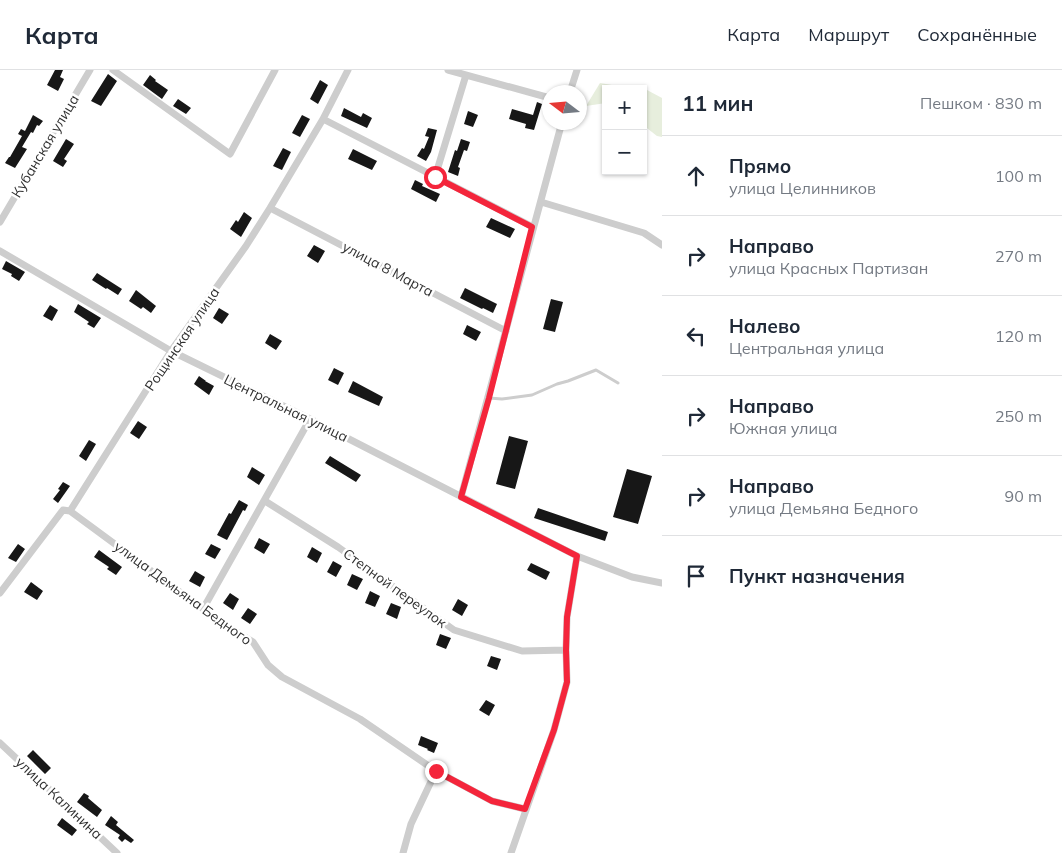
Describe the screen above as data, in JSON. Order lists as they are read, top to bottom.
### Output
{
  "streets": {
    "street": [
      "Кубанская улица",
      "улица 8 Марта",
      "Рощинская улица",
      "Центральная улица",
      "Степной переулок",
      "улица Демьяна Бедного",
      "улица Калинина"
    ]
  },
  "crossings": [
    ["улица 8 Марта", "Рощинская улица"],
    ["Рощинская улица", "Центральная улица"],
    ["Рощинская улица", "улица Демьяна Бедного"]
  ],
  "north": "left",
  "page": {
    "header": "Карта",
    "nav": ["Карта", "Маршрут", "Сохранённые"],
    "heading": ["11 мин", "Пешком · 830 m"],
    "map_buttons": ["+", "−"],
    "list": [
      ["Прямо", "улица Целинников", "100 m"],
      ["Направо", "улица Красных Партизан", "270 m"],
      ["Налево", "Центральная улица", "120 m"],
      ["Направо", "Южная улица", "250 m"],
      ["Направо", "улица Демьяна Бедного", "90 m"],
      "Пункт назначения"
    ]
  }
}
